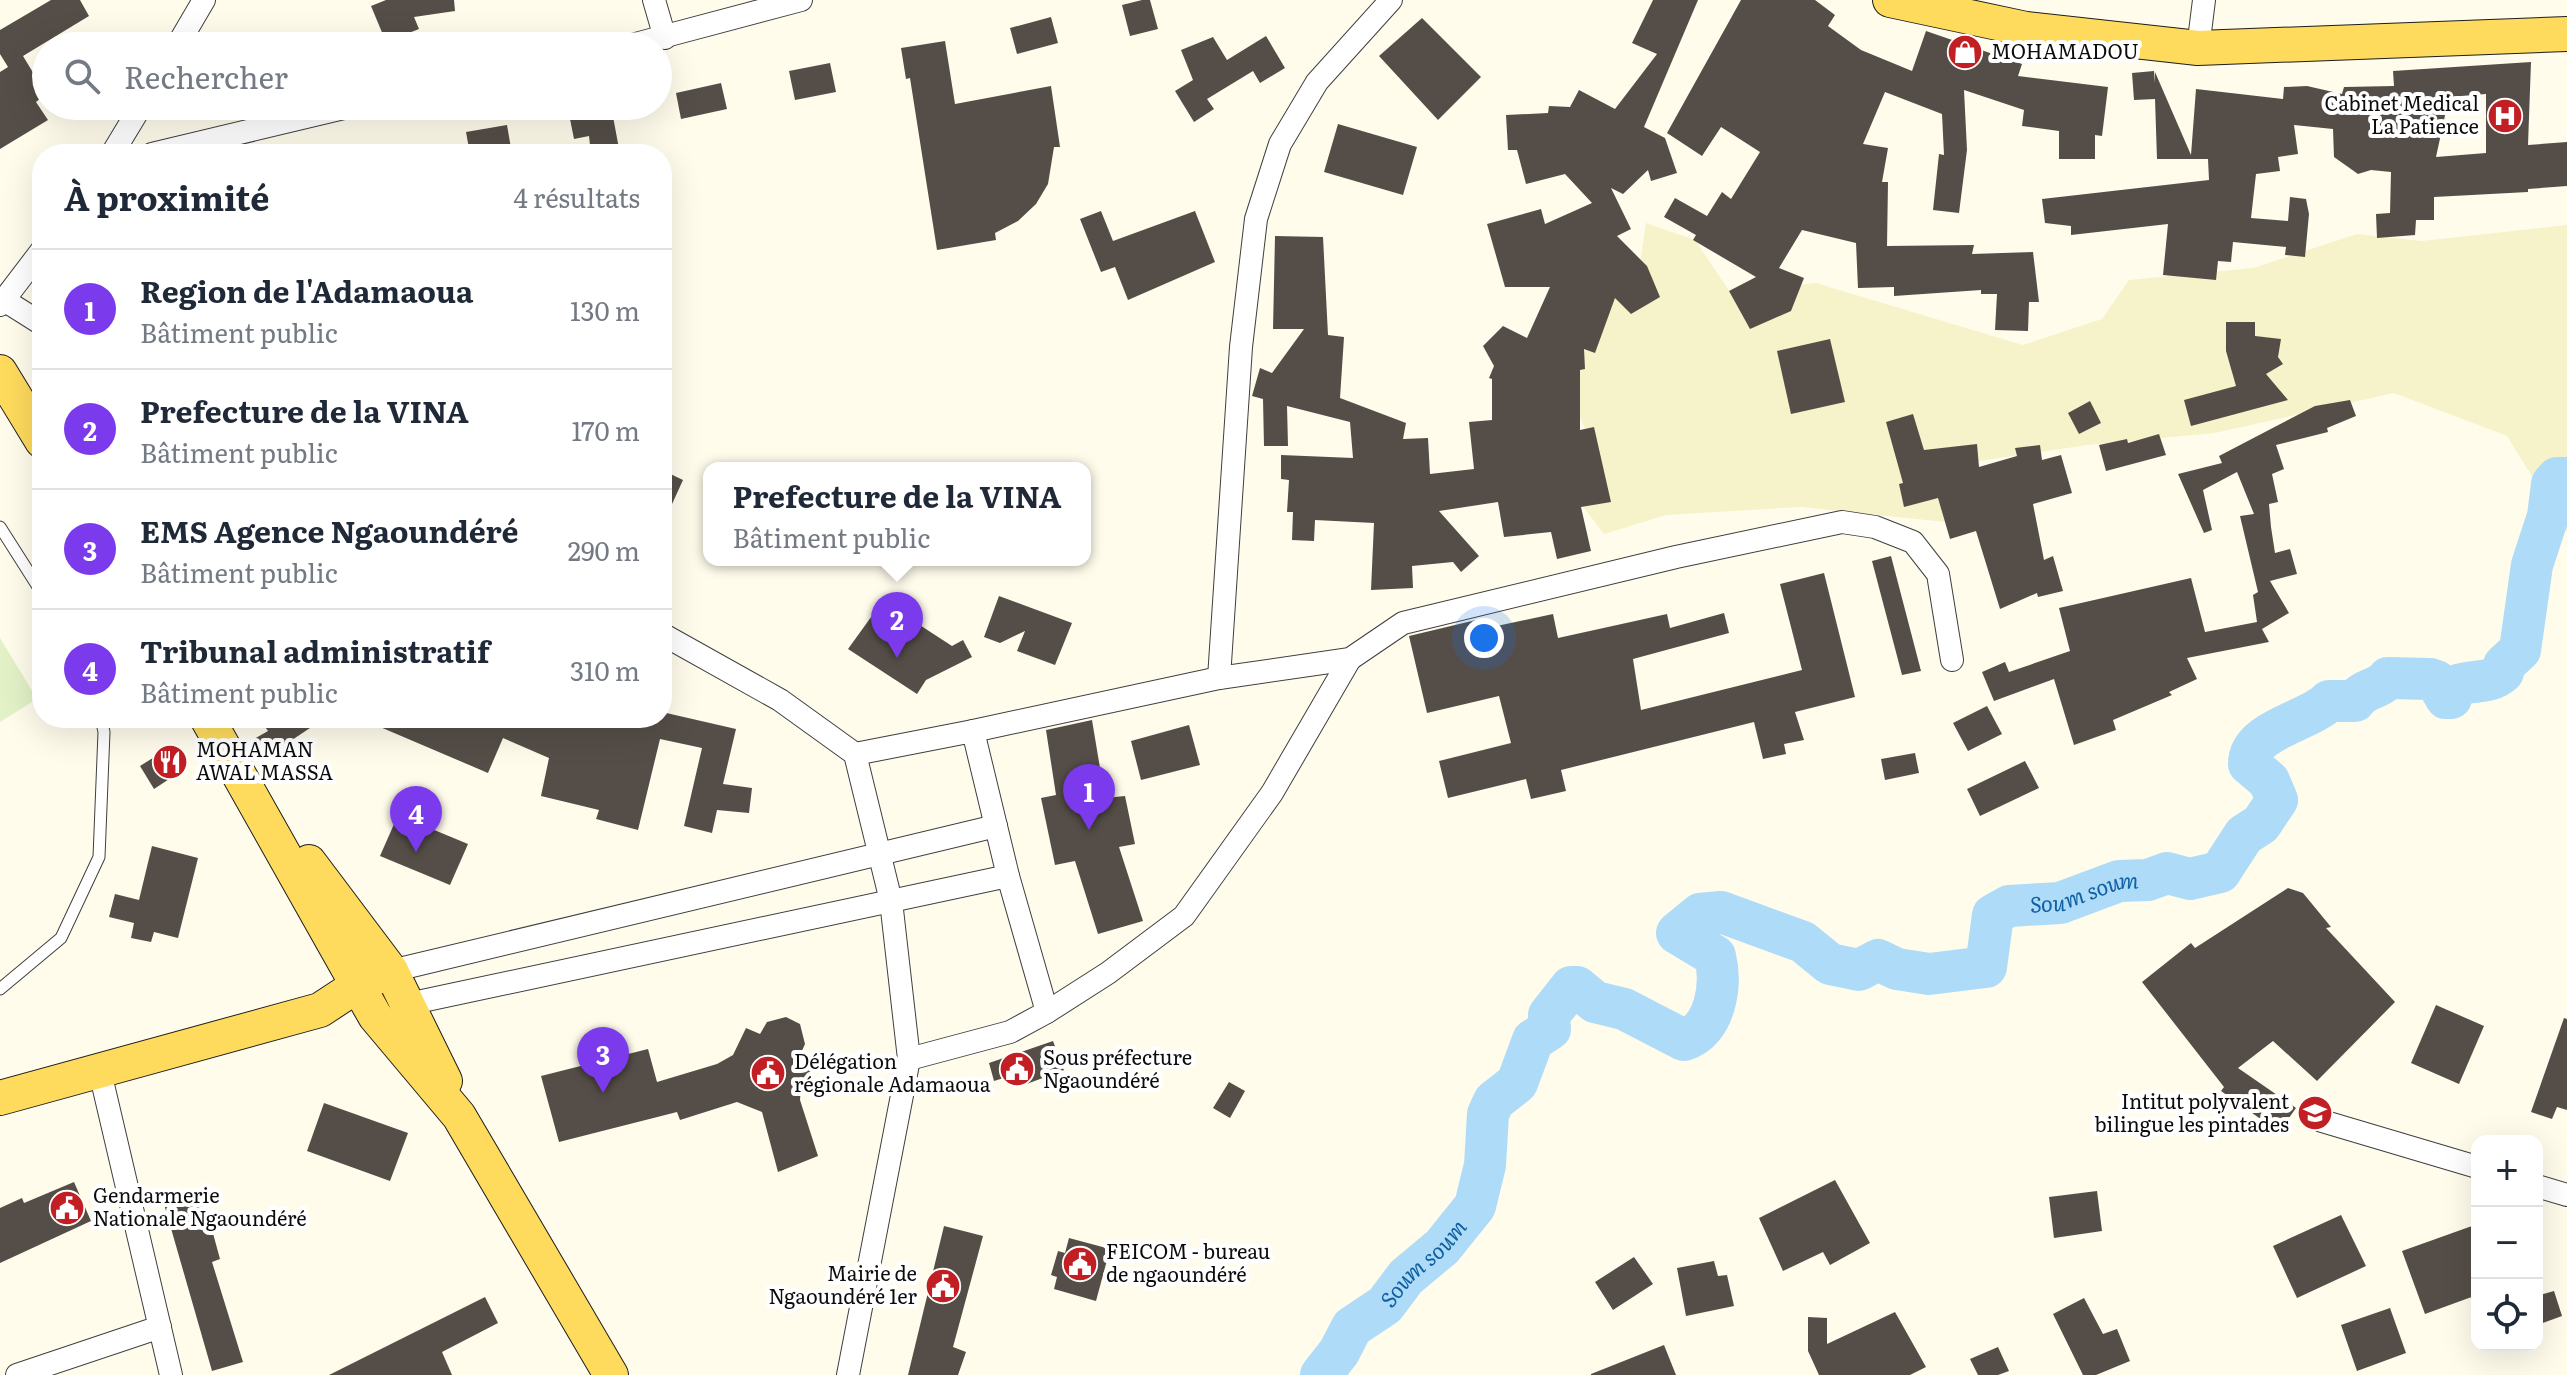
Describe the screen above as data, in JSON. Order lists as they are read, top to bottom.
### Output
{
  "water": ["Soum soum"],
  "places": {
    "shop": ["MOHAMADOU"],
    "hospital": ["Cabinet Medical La Patience"],
    "restaurant": ["MOHAMAN AWAL MASSA"],
    "public building": [
      "Sous préfecture Ngaoundéré",
      "Délégation régionale Adamaoua",
      "Gendarmerie Nationale Ngaoundéré",
      "FEICOM - bureau de ngaoundéré",
      "Mairie de Ngaoundéré 1er"
    ],
    "school or university": ["Intitut polyvalent bilingue les pintades"]
  },
  "page": {
    "search": "Rechercher",
    "heading": ["À proximité", "4 résultats"],
    "list": [
      {
        "mark": "1",
        "name": "Region de l'Adamaoua",
        "note": "Bâtiment public",
        "value": "130 m"
      },
      {
        "mark": "2",
        "name": "Prefecture de la VINA",
        "note": "Bâtiment public",
        "value": "170 m"
      },
      {
        "mark": "3",
        "name": "EMS Agence Ngaoundéré",
        "note": "Bâtiment public",
        "value": "290 m"
      },
      {
        "mark": "4",
        "name": "Tribunal administratif",
        "note": "Bâtiment public",
        "value": "310 m"
      }
    ],
    "popup": ["Prefecture de la VINA", "Bâtiment public"],
    "pins": [
      "2",
      "1",
      "4",
      "3"
    ],
    "map_buttons": ["+", "−"]
  }
}
